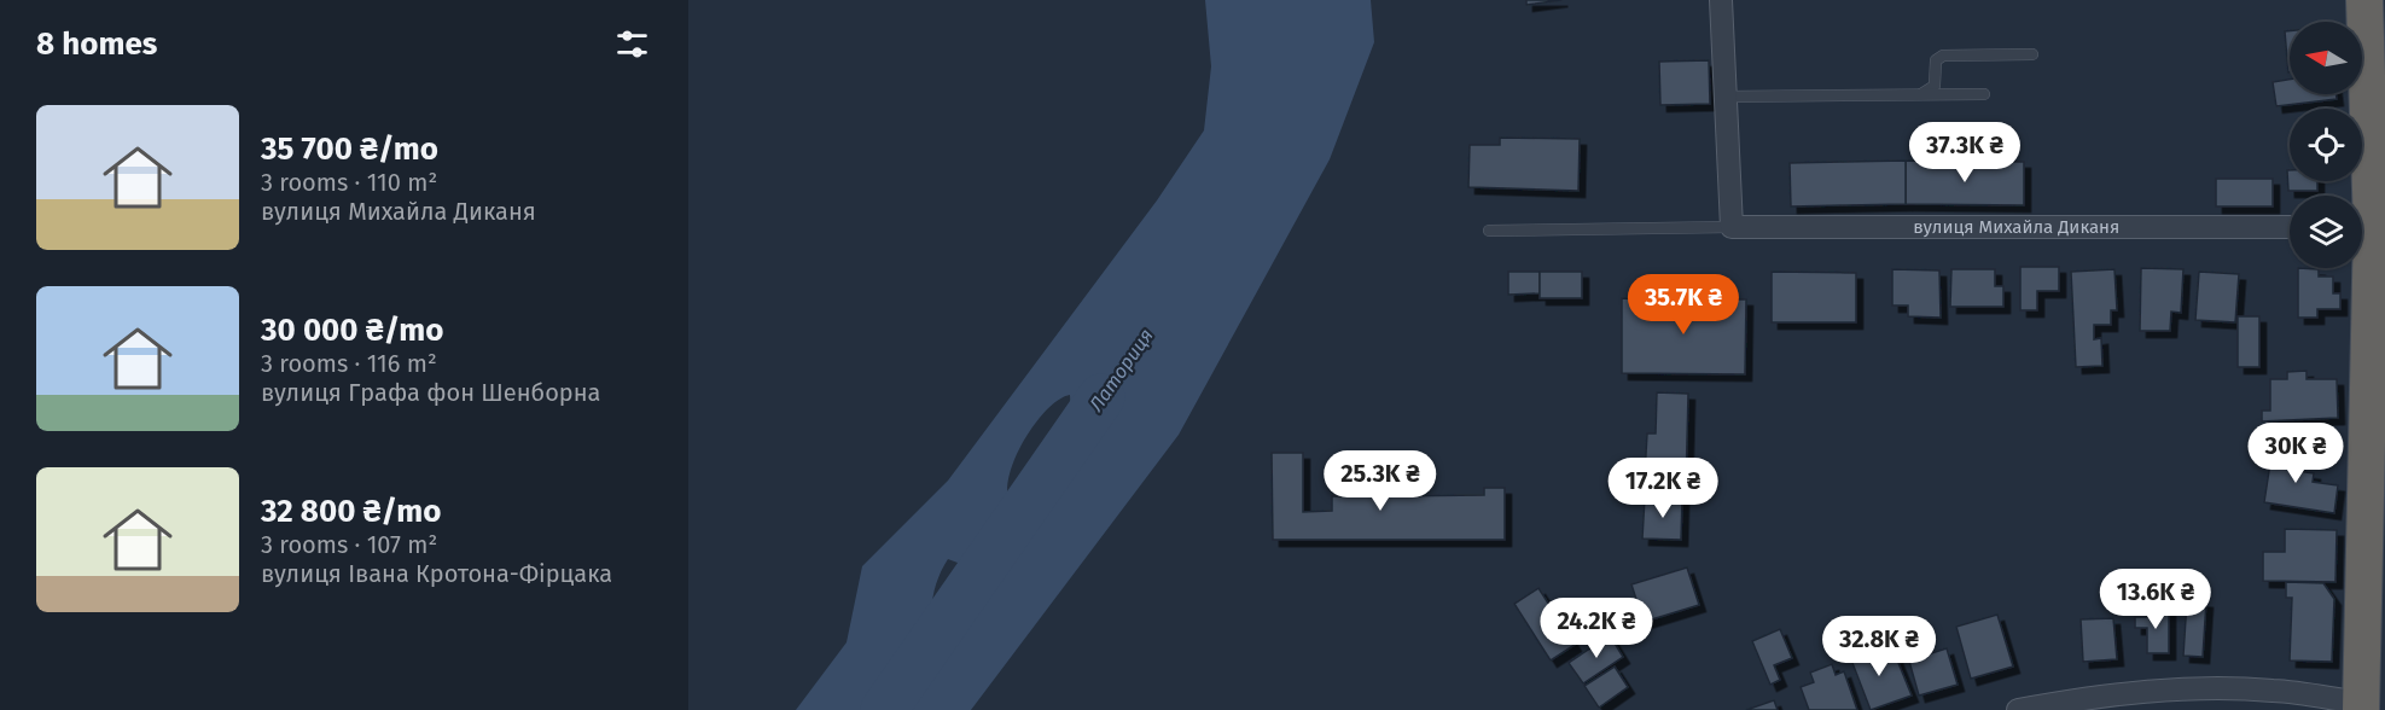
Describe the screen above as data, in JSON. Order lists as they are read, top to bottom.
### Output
{
  "streets": {
    "street": ["вулиця Михайла Диканя"]
  },
  "water": ["Латориця"],
  "north": "left",
  "page": {
    "heading": "8 homes",
    "list": [
      {
        "name": "35 700 ₴/mo",
        "note": "3 rooms · 110 m² · вулиця Михайла Диканя"
      },
      {
        "name": "30 000 ₴/mo",
        "note": "3 rooms · 116 m² · вулиця Графа фон Шенборна"
      },
      {
        "name": "32 800 ₴/mo",
        "note": "3 rooms · 107 m² · вулиця Івана Кротона-Фірцака"
      }
    ],
    "price": [
      "37.3K ₴",
      "35.7K ₴",
      "30K ₴",
      "25.3K ₴",
      "17.2K ₴",
      "13.6K ₴",
      "24.2K ₴",
      "32.8K ₴"
    ]
  }
}
